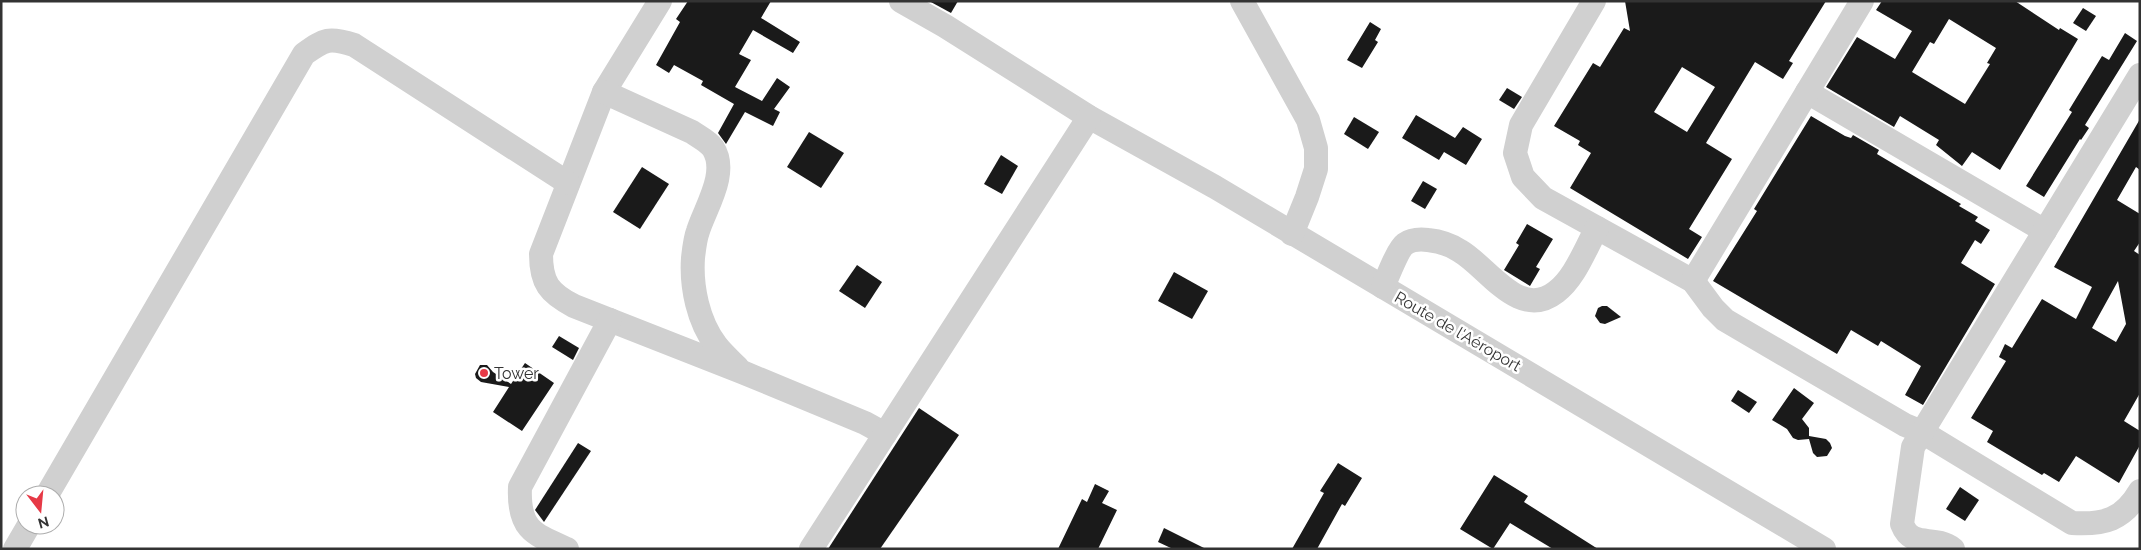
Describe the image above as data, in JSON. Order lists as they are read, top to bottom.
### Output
{
  "streets": {
    "street": ["Route de l'Aéroport"]
  },
  "places": ["Tower"],
  "north": "bottom"
}
